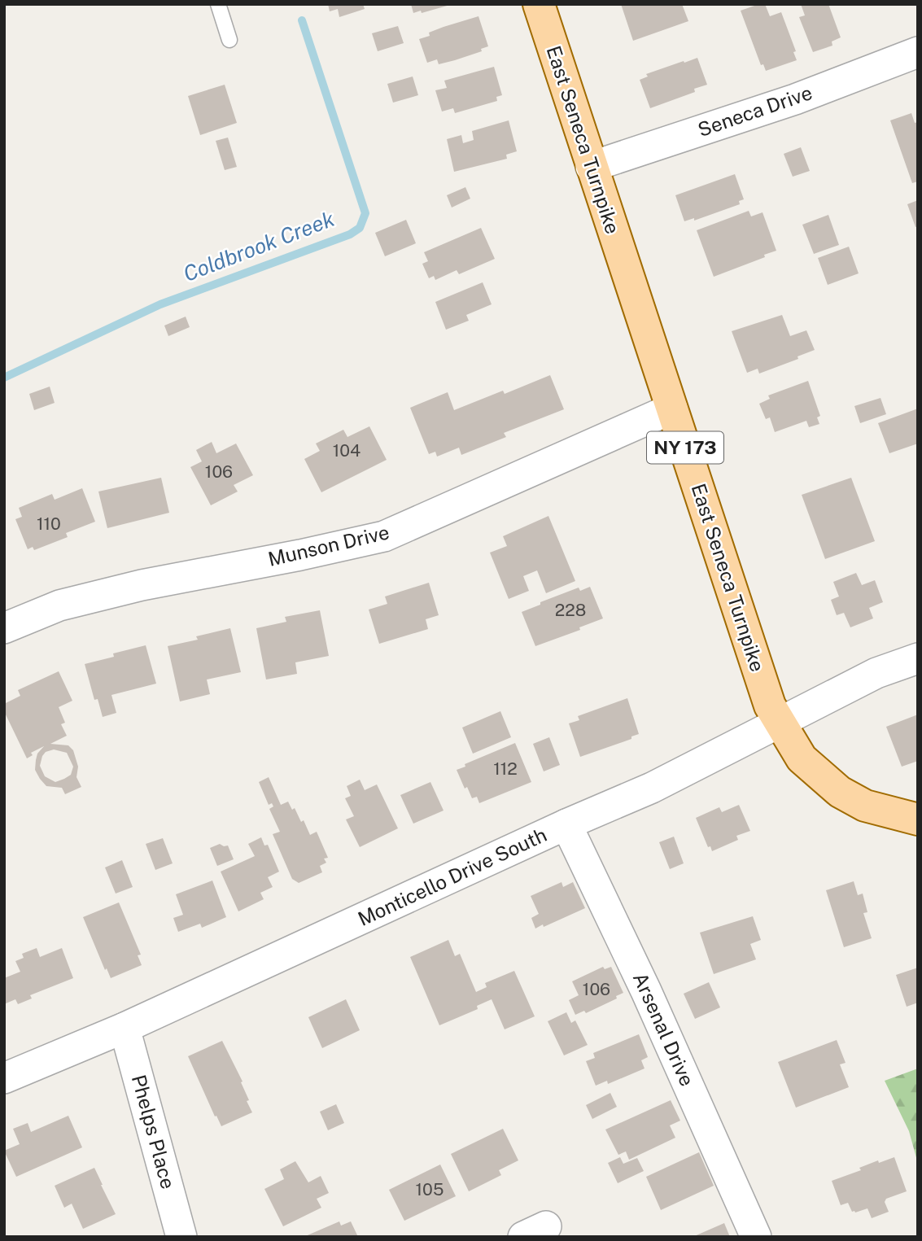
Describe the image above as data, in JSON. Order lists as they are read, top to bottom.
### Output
{
  "streets": {
    "main road": ["East Seneca Turnpike", "NY 173"],
    "street": [
      "Seneca Drive",
      "Munson Drive",
      "Monticello Drive South",
      "Arsenal Drive",
      "Phelps Place"
    ]
  },
  "crossings": [
    ["Seneca Drive", "East Seneca Turnpike"],
    ["East Seneca Turnpike", "Munson Drive"],
    ["East Seneca Turnpike", "Monticello Drive South"],
    ["Monticello Drive South", "Arsenal Drive"],
    ["Monticello Drive South", "Phelps Place"]
  ],
  "water": ["Coldbrook Creek"],
  "house_numbers": [
    "104",
    "106",
    "110",
    "228",
    "112",
    "106",
    "105"
  ]
}
